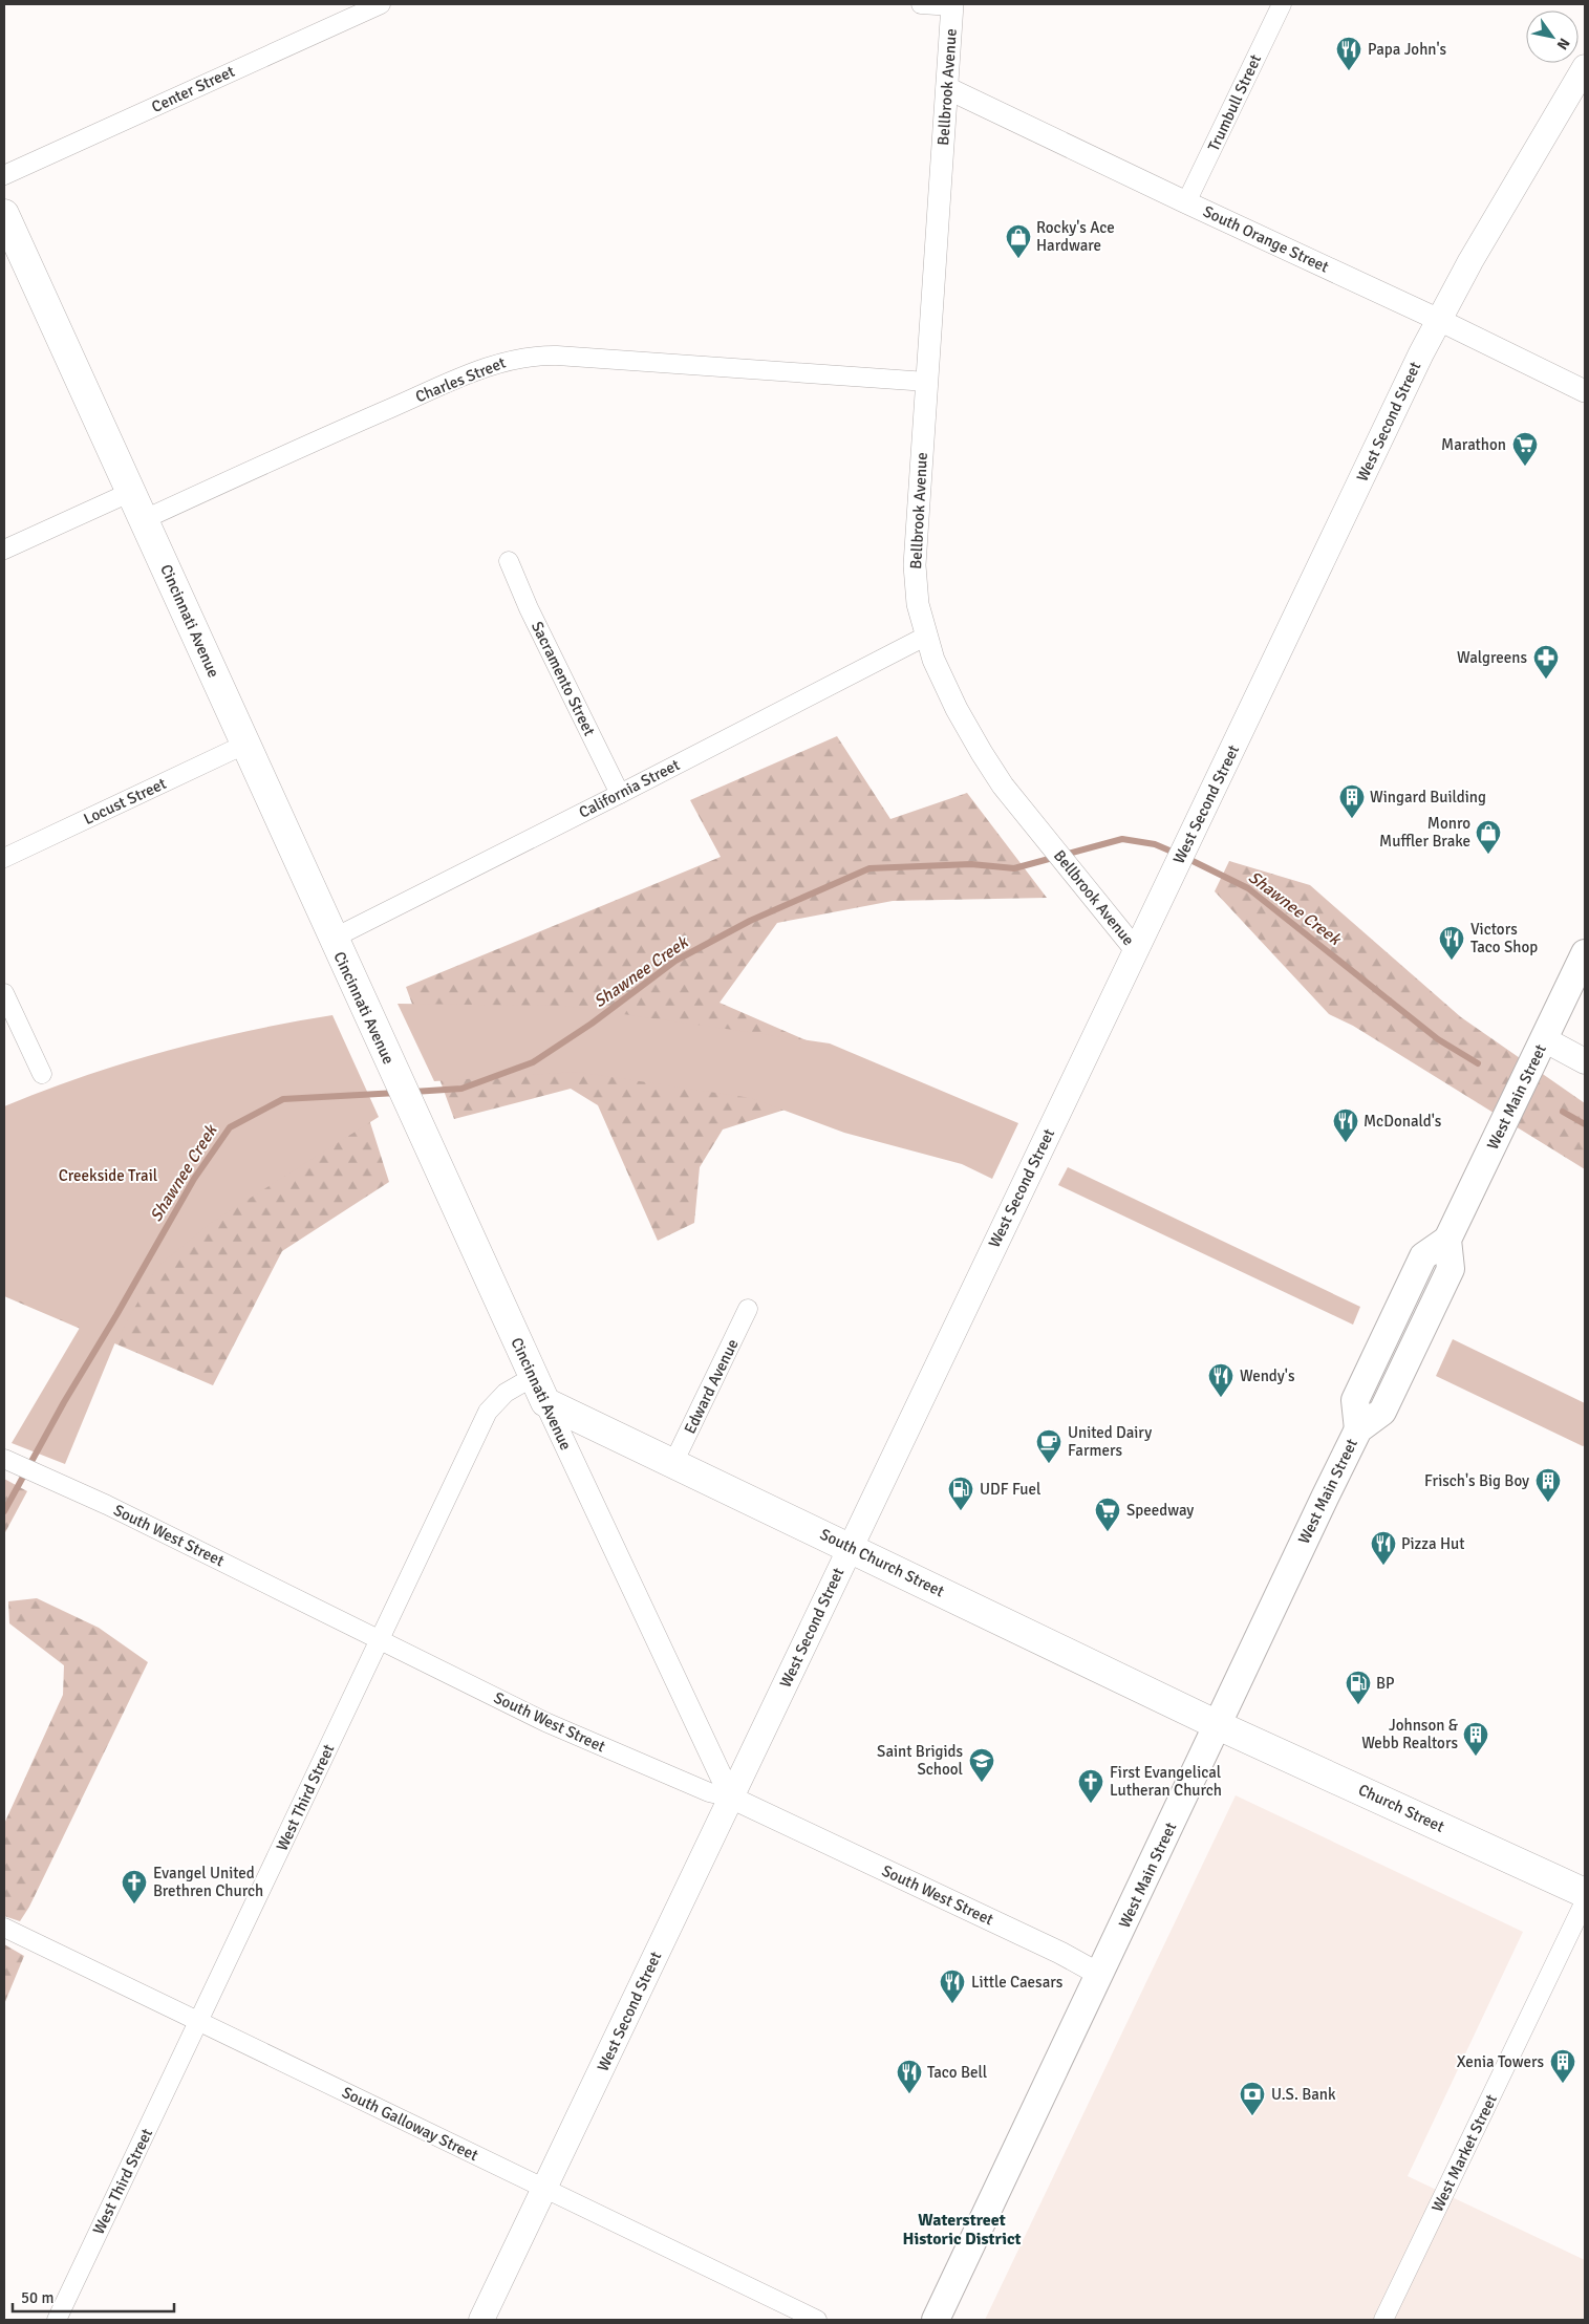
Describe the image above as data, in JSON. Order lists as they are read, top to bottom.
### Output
{
  "streets": {
    "highway": ["Cincinnati Avenue", "South Church Street", "Church Street"],
    "main road": ["West Second Street", "West Main Street"],
    "street": [
      "Bellbrook Avenue",
      "Center Street",
      "Trumbull Street",
      "South Orange Street",
      "Charles Street",
      "Sacramento Street",
      "California Street",
      "Locust Street",
      "Edward Avenue",
      "South West Street",
      "West Third Street",
      "South Galloway Street",
      "West Market Street"
    ]
  },
  "crossings": [
    ["Bellbrook Avenue", "South Orange Street"],
    ["Bellbrook Avenue", "Charles Street"],
    ["Bellbrook Avenue", "West Second Street"],
    ["Bellbrook Avenue", "California Street"],
    ["Trumbull Street", "South Orange Street"],
    ["South Orange Street", "West Second Street"],
    ["Charles Street", "Cincinnati Avenue"],
    ["West Second Street", "Cincinnati Avenue"],
    ["West Second Street", "South West Street"],
    ["West Second Street", "South Church Street"],
    ["West Second Street", "South Galloway Street"],
    ["Cincinnati Avenue", "California Street"],
    ["Cincinnati Avenue", "Locust Street"],
    ["Cincinnati Avenue", "South West Street"],
    ["Cincinnati Avenue", "South Church Street"],
    ["Cincinnati Avenue", "West Third Street"],
    ["Sacramento Street", "California Street"],
    ["West Main Street", "South West Street"],
    ["West Main Street", "South Church Street"],
    ["West Main Street", "Church Street"],
    ["Edward Avenue", "South Church Street"],
    ["South West Street", "West Third Street"],
    ["South Church Street", "Church Street"],
    ["West Third Street", "South Galloway Street"]
  ],
  "districts": ["Waterstreet Historic District"],
  "water": ["Shawnee Creek"],
  "parks": ["Creekside Trail"],
  "places": {
    "restaurant": [
      "Papa John's",
      "Victors Taco Shop",
      "McDonald's",
      "Wendy's",
      "Pizza Hut",
      "Little Caesars",
      "Taco Bell"
    ],
    "shop": ["Rocky's Ace Hardware", "Monro Muffler Brake"],
    "supermarket": ["Marathon", "Speedway"],
    "pharmacy": ["Walgreens"],
    "building": [
      "Wingard Building",
      "Frisch's Big Boy",
      "Johnson & Webb Realtors",
      "Xenia Towers"
    ],
    "cafe": ["United Dairy Farmers"],
    "fuel station": ["UDF Fuel", "BP"],
    "school or university": ["Saint Brigids School"],
    "church": ["First Evangelical Lutheran Church", "Evangel United Brethren Church"],
    "bank": ["U.S. Bank"]
  },
  "scale_bar": "50 m",
  "north": "bottom right"
}
